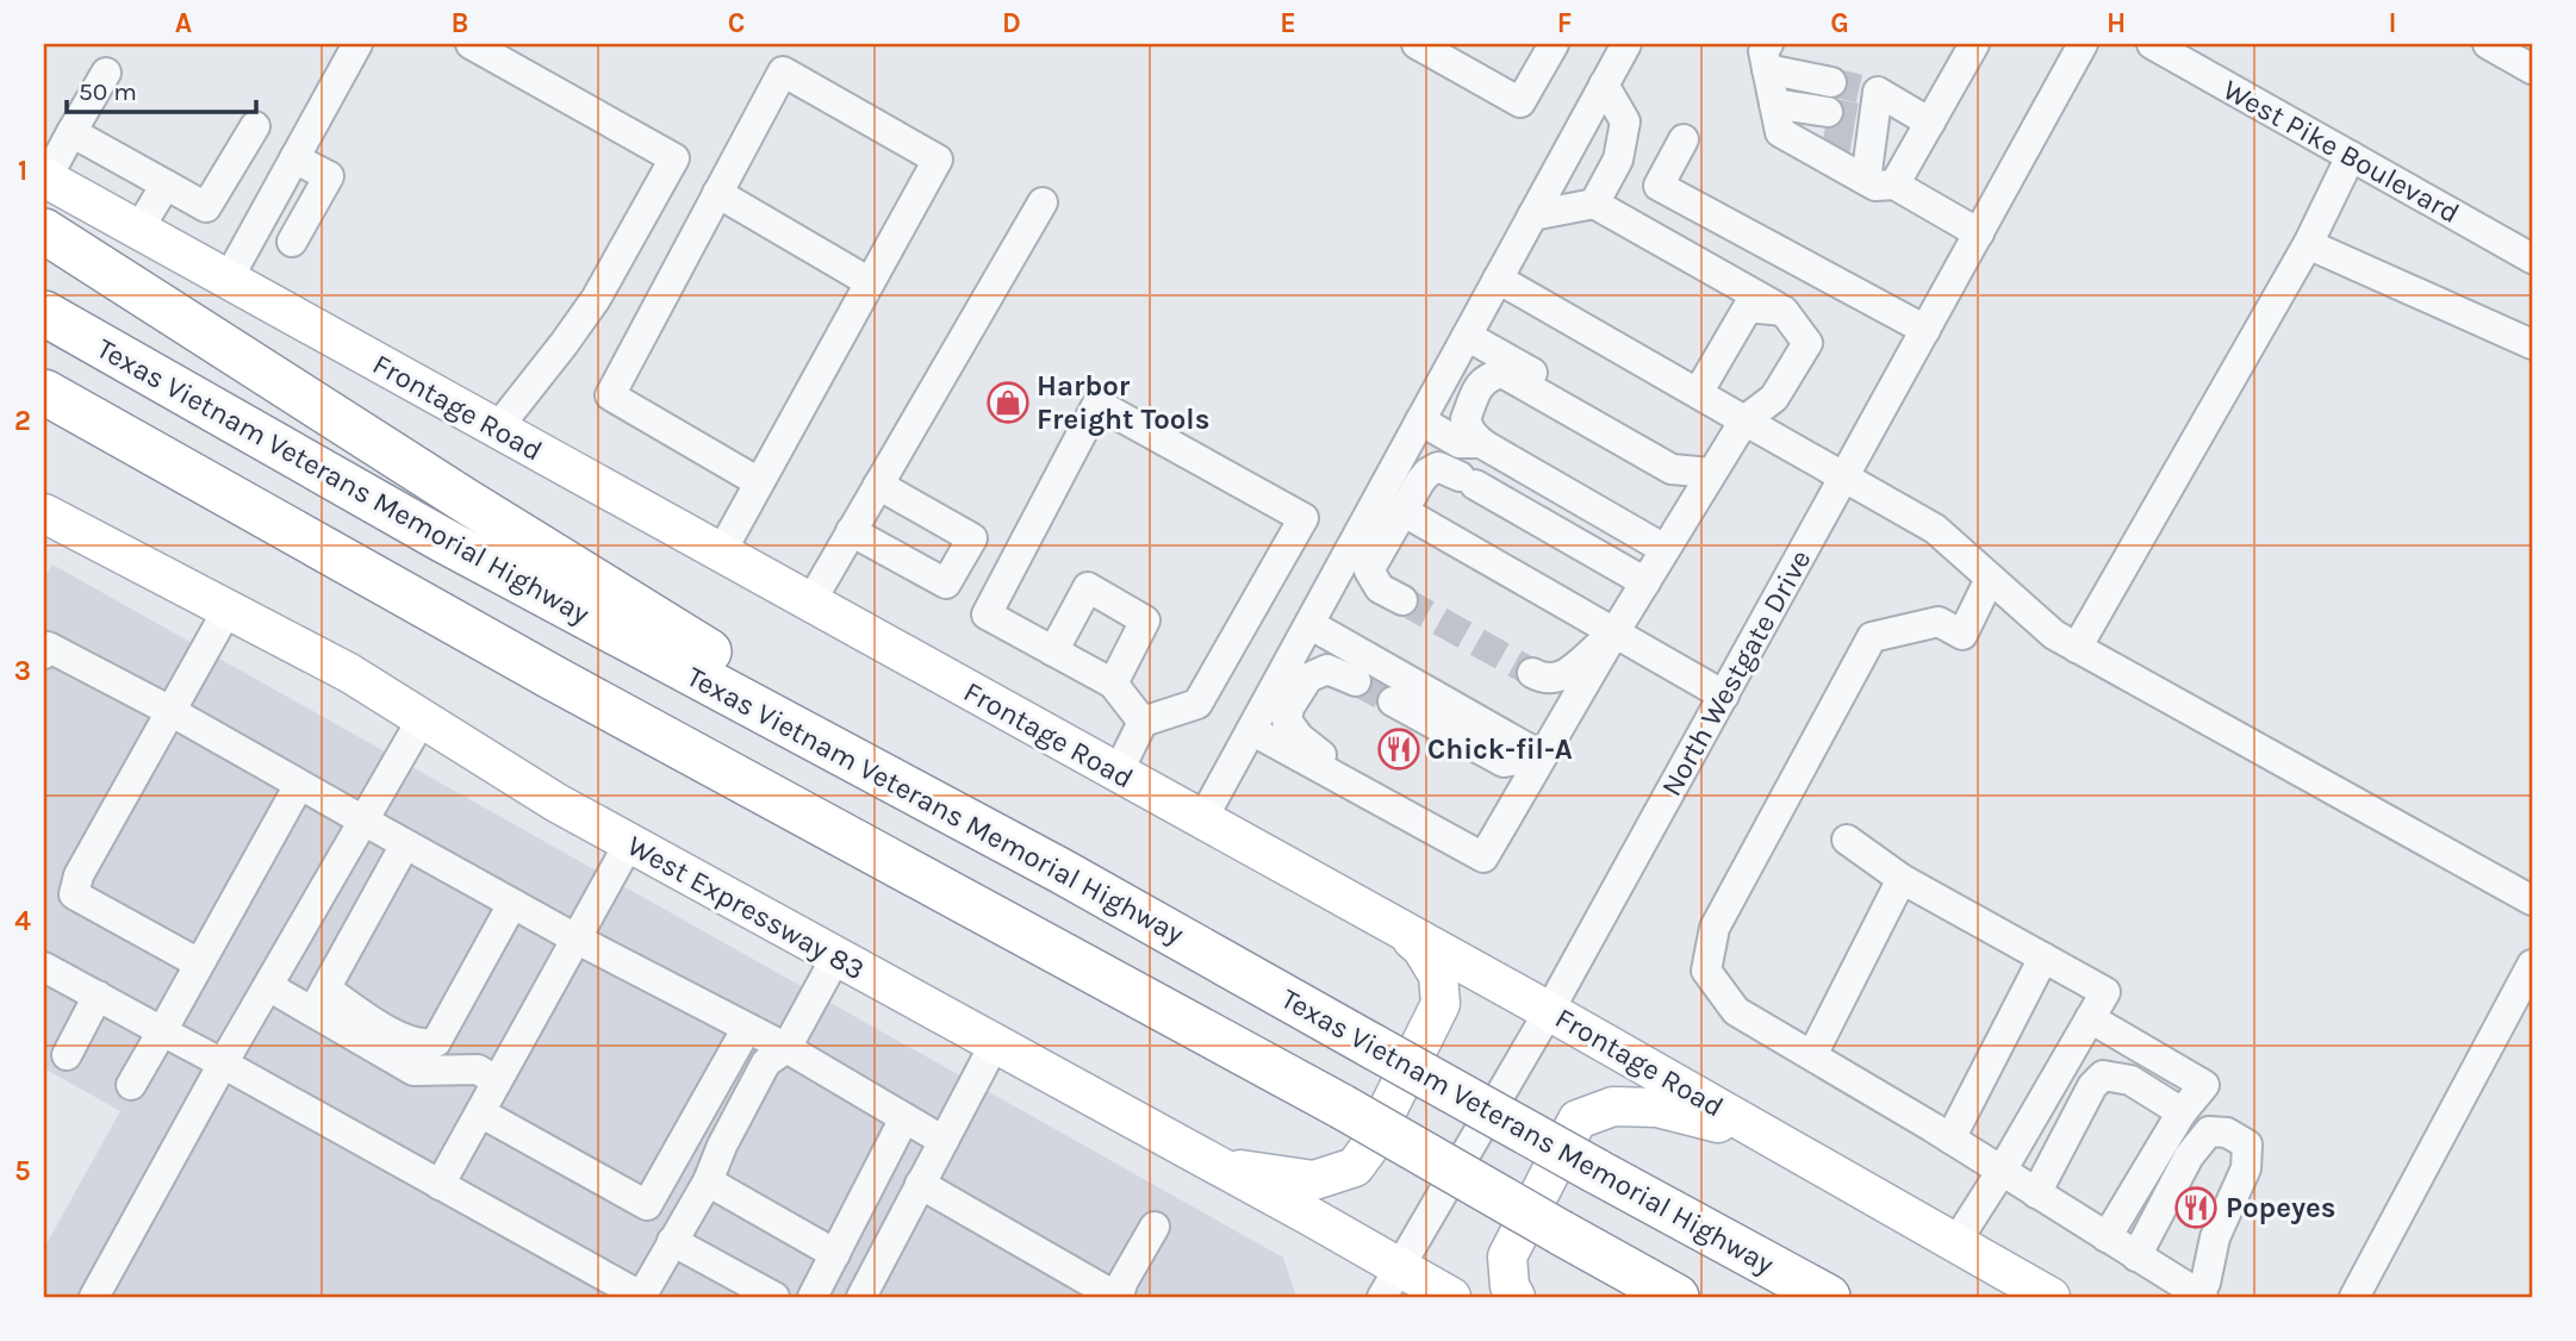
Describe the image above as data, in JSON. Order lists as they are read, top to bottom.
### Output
{
  "streets": {
    "highway": ["Texas Vietnam Veterans Memorial Highway"],
    "main road": ["Frontage Road", "West Expressway 83"],
    "street": ["West Pike Boulevard", "North Westgate Drive"]
  },
  "crossings": [
    ["Frontage Road", "North Westgate Drive"],
    ["North Westgate Drive", "West Expressway 83"]
  ],
  "places": {
    "shop": ["Harbor Freight Tools"],
    "restaurant": ["Chick-fil-A", "Popeyes"]
  },
  "scale_bar": "50 m",
  "grid": {
    "columns": [
      "A",
      "B",
      "C",
      "D",
      "E",
      "F",
      "G",
      "H",
      "I"
    ],
    "rows": [
      "1",
      "2",
      "3",
      "4",
      "5"
    ]
  }
}
